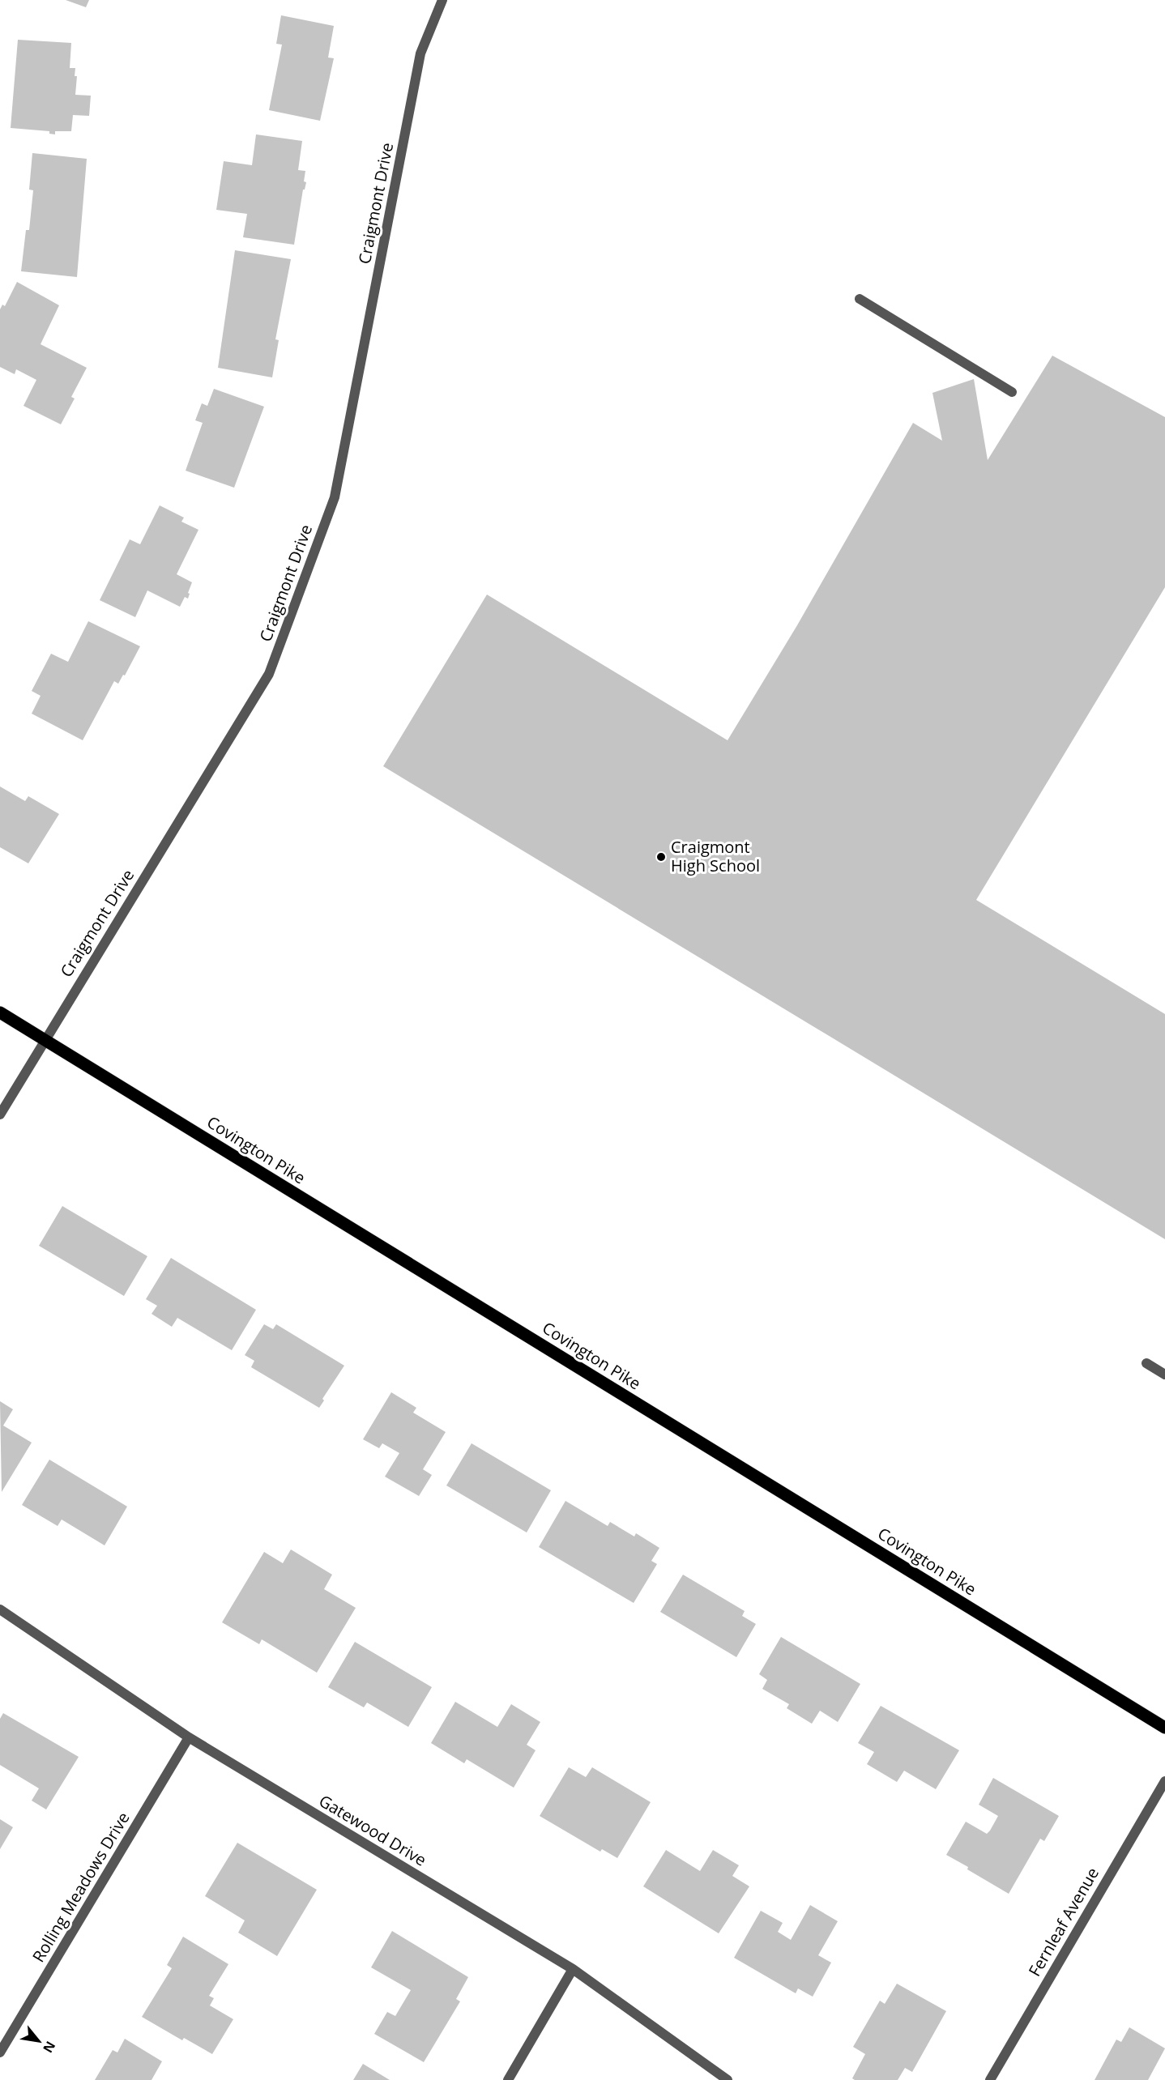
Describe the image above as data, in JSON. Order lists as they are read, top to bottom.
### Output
{
  "streets": {
    "main road": ["Covington Pike"],
    "street": [
      "Craigmont Drive",
      "Gatewood Drive",
      "Rolling Meadows Drive",
      "Fernleaf Avenue"
    ]
  },
  "crossings": [
    ["Craigmont Drive", "Covington Pike"],
    ["Gatewood Drive", "Rolling Meadows Drive"]
  ],
  "places": ["Craigmont High School"],
  "north": "bottom right"
}
